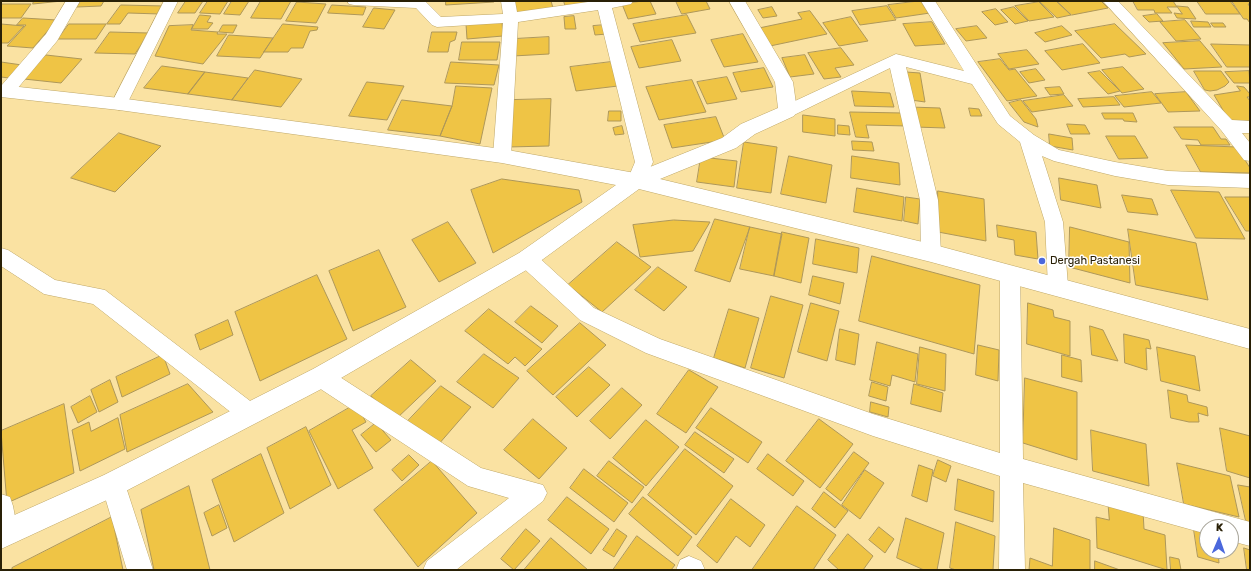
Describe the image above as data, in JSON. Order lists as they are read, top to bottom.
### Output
{
  "places": ["Dergah Pastanesi"],
  "north": "top"
}
